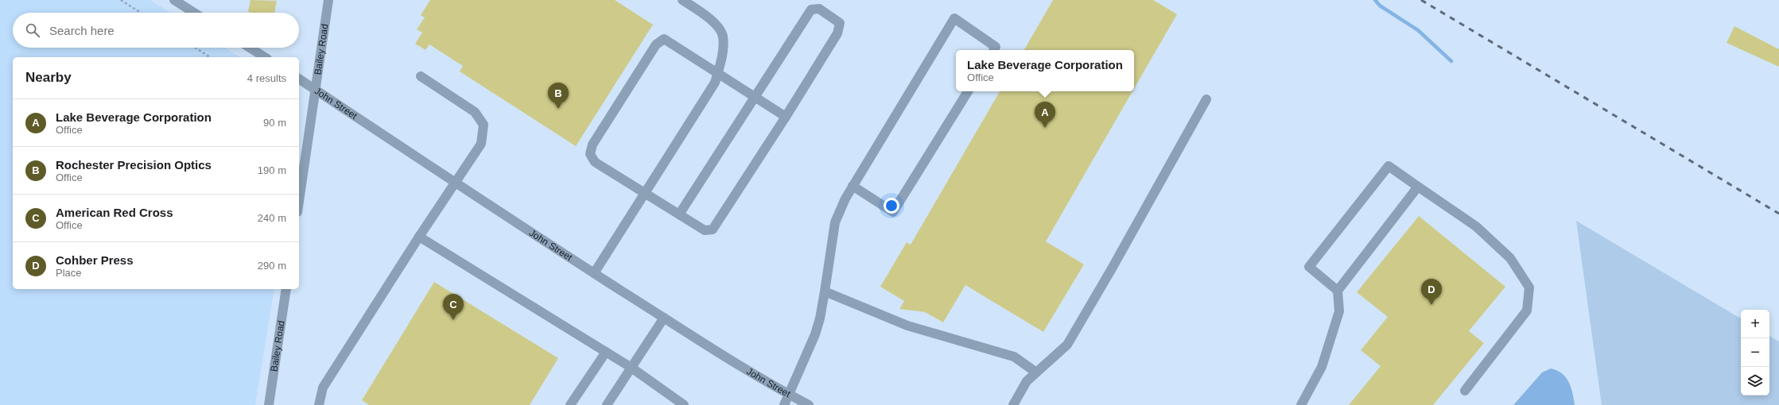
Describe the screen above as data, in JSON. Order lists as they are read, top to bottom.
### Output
{
  "streets": {
    "street": ["Bailey Road", "John Street"]
  },
  "crossings": [
    ["Bailey Road", "John Street"]
  ],
  "page": {
    "search": "Search here",
    "popup": ["Lake Beverage Corporation", "Office"],
    "heading": ["Nearby", "4 results"],
    "pins": [
      "B",
      "A",
      "D",
      "C"
    ],
    "list": [
      {
        "mark": "A",
        "name": "Lake Beverage Corporation",
        "note": "Office",
        "value": "90 m"
      },
      {
        "mark": "B",
        "name": "Rochester Precision Optics",
        "note": "Office",
        "value": "190 m"
      },
      {
        "mark": "C",
        "name": "American Red Cross",
        "note": "Office",
        "value": "240 m"
      },
      {
        "mark": "D",
        "name": "Cohber Press",
        "note": "Place",
        "value": "290 m"
      }
    ],
    "map_buttons": ["+", "−"]
  }
}
